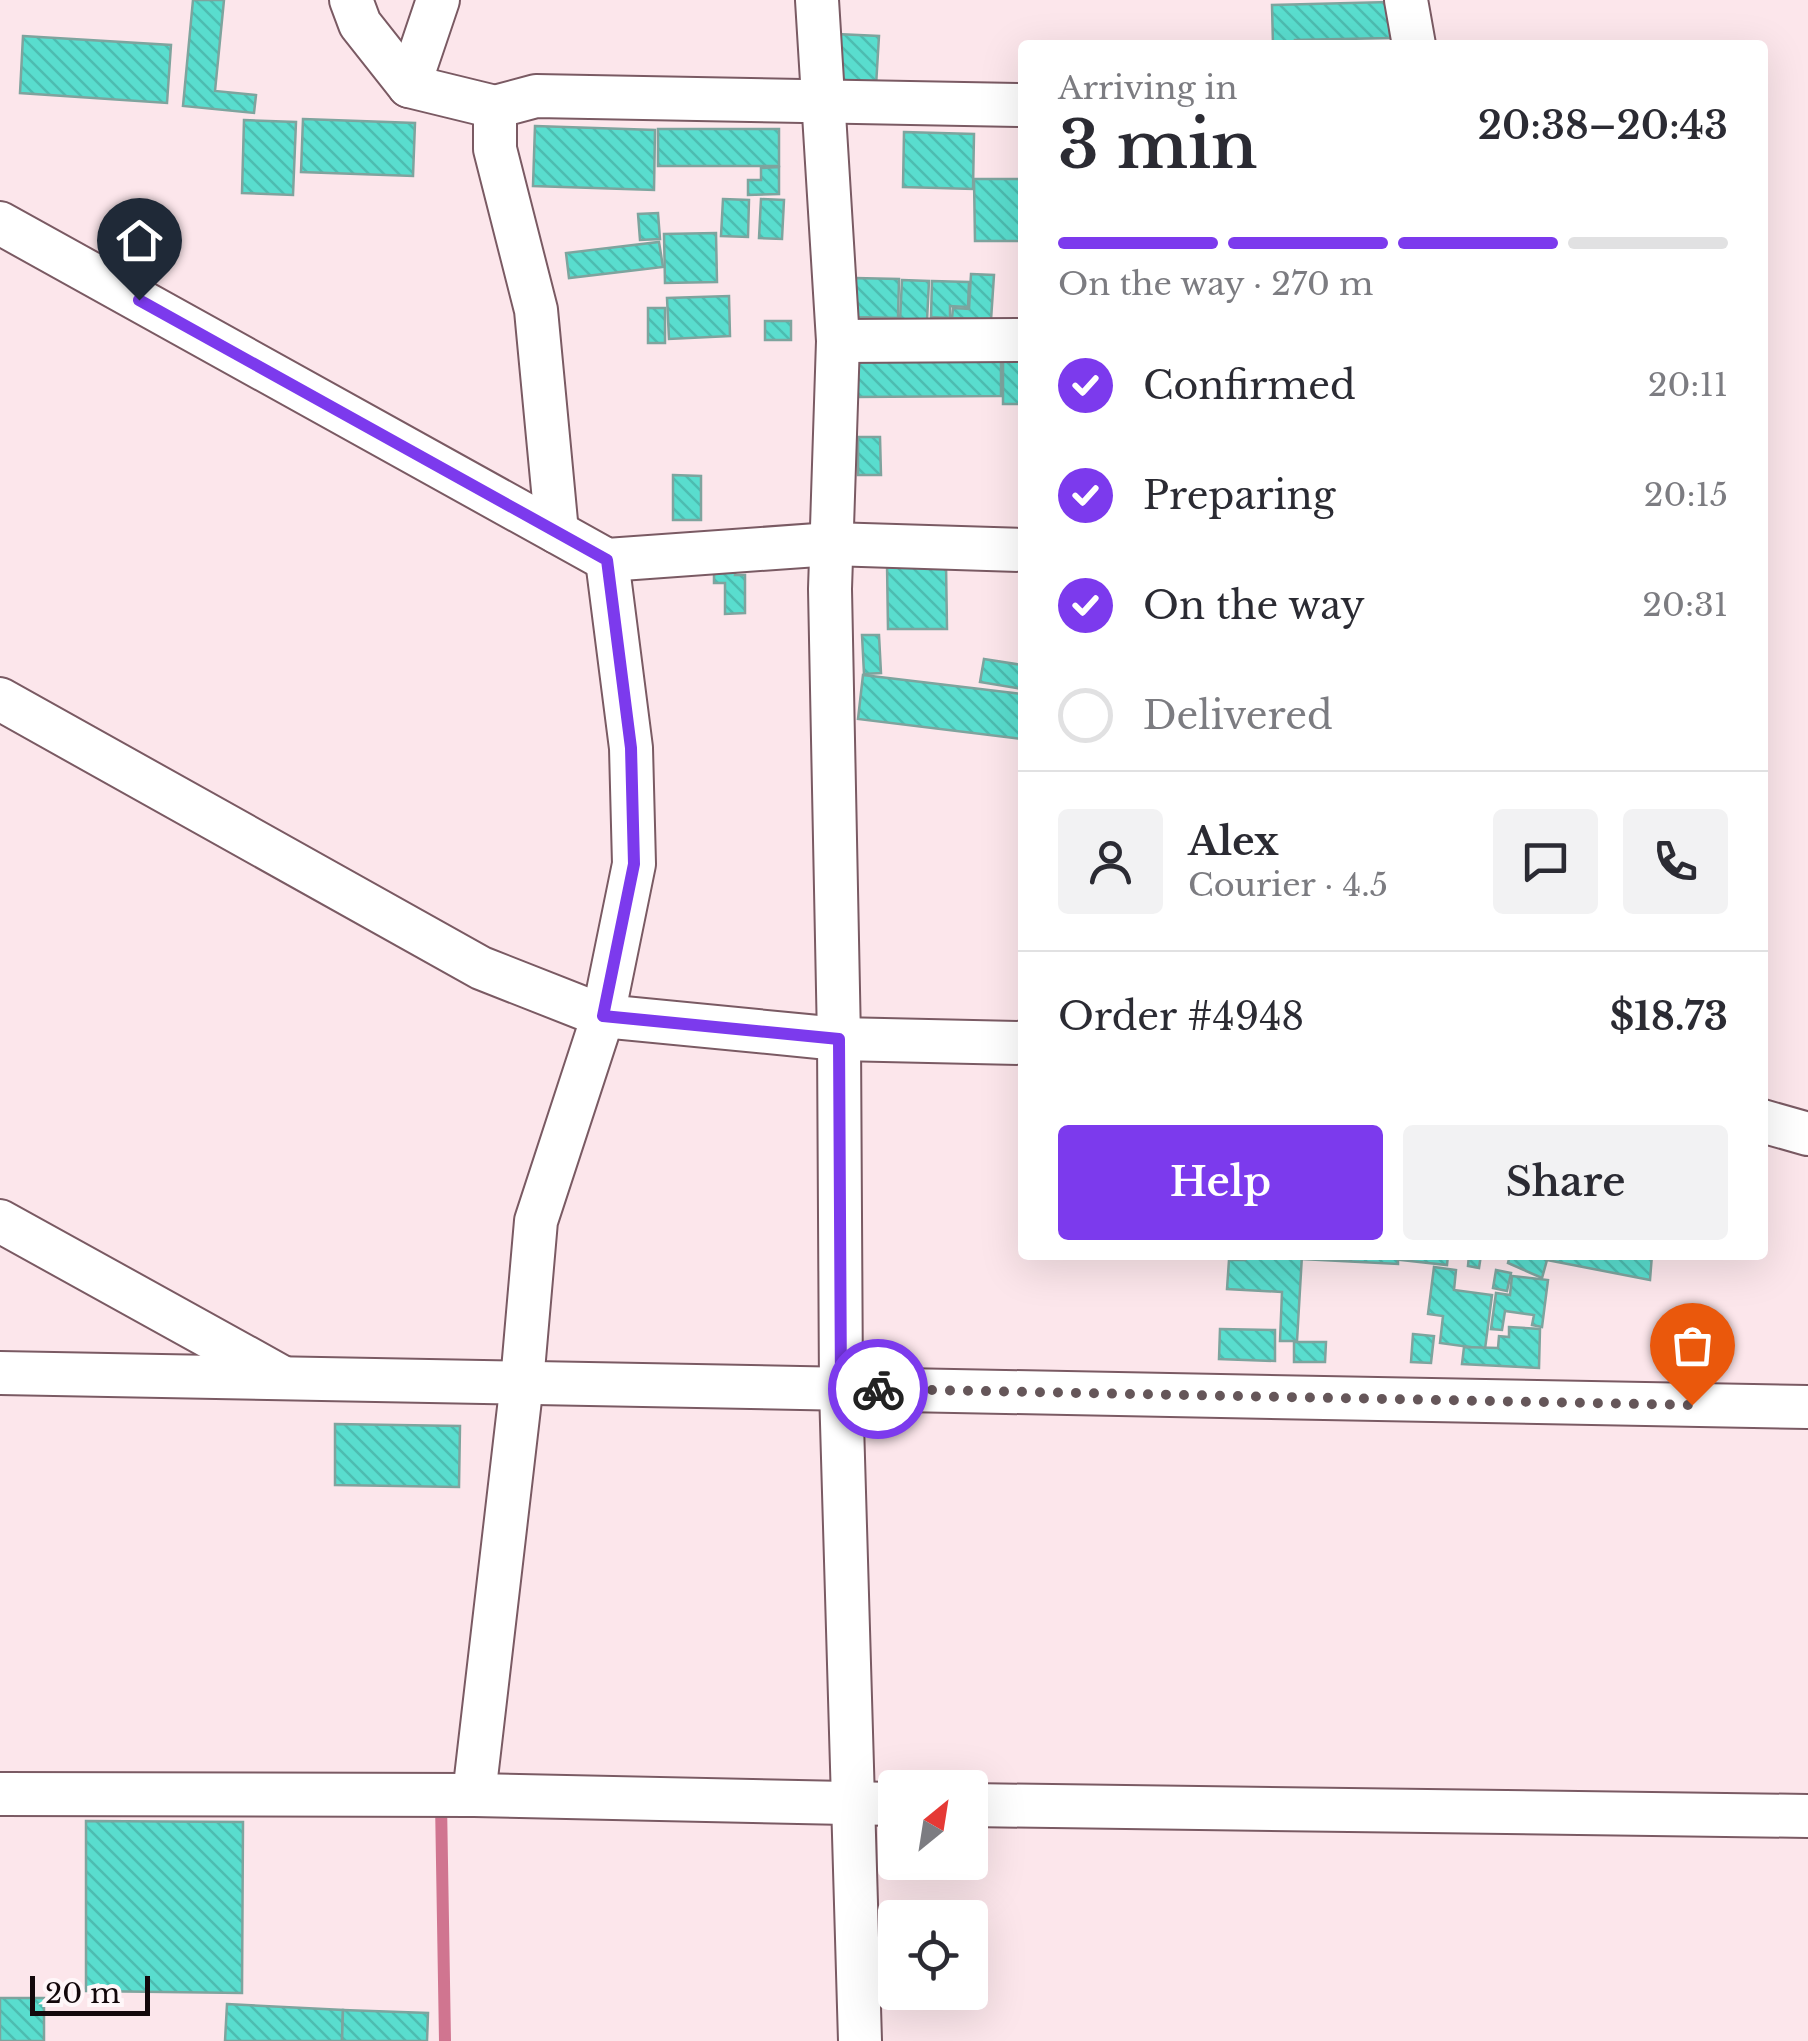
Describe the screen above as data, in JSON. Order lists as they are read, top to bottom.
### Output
{
  "scale_bar": "20 m",
  "north": "top right",
  "page": {
    "heading": ["3 min", "Arriving in", "20:38–20:43"],
    "panel": [
      "Alex",
      "Courier · 4.5",
      "Order #4948",
      "$18.73"
    ],
    "bar": "On the way · 270 m",
    "list": [
      ["Confirmed", "20:11"],
      ["Preparing", "20:15"],
      ["On the way", "20:31"],
      "Delivered"
    ],
    "buttons": ["Help", "Share"],
    "scale": "20 m"
  }
}
